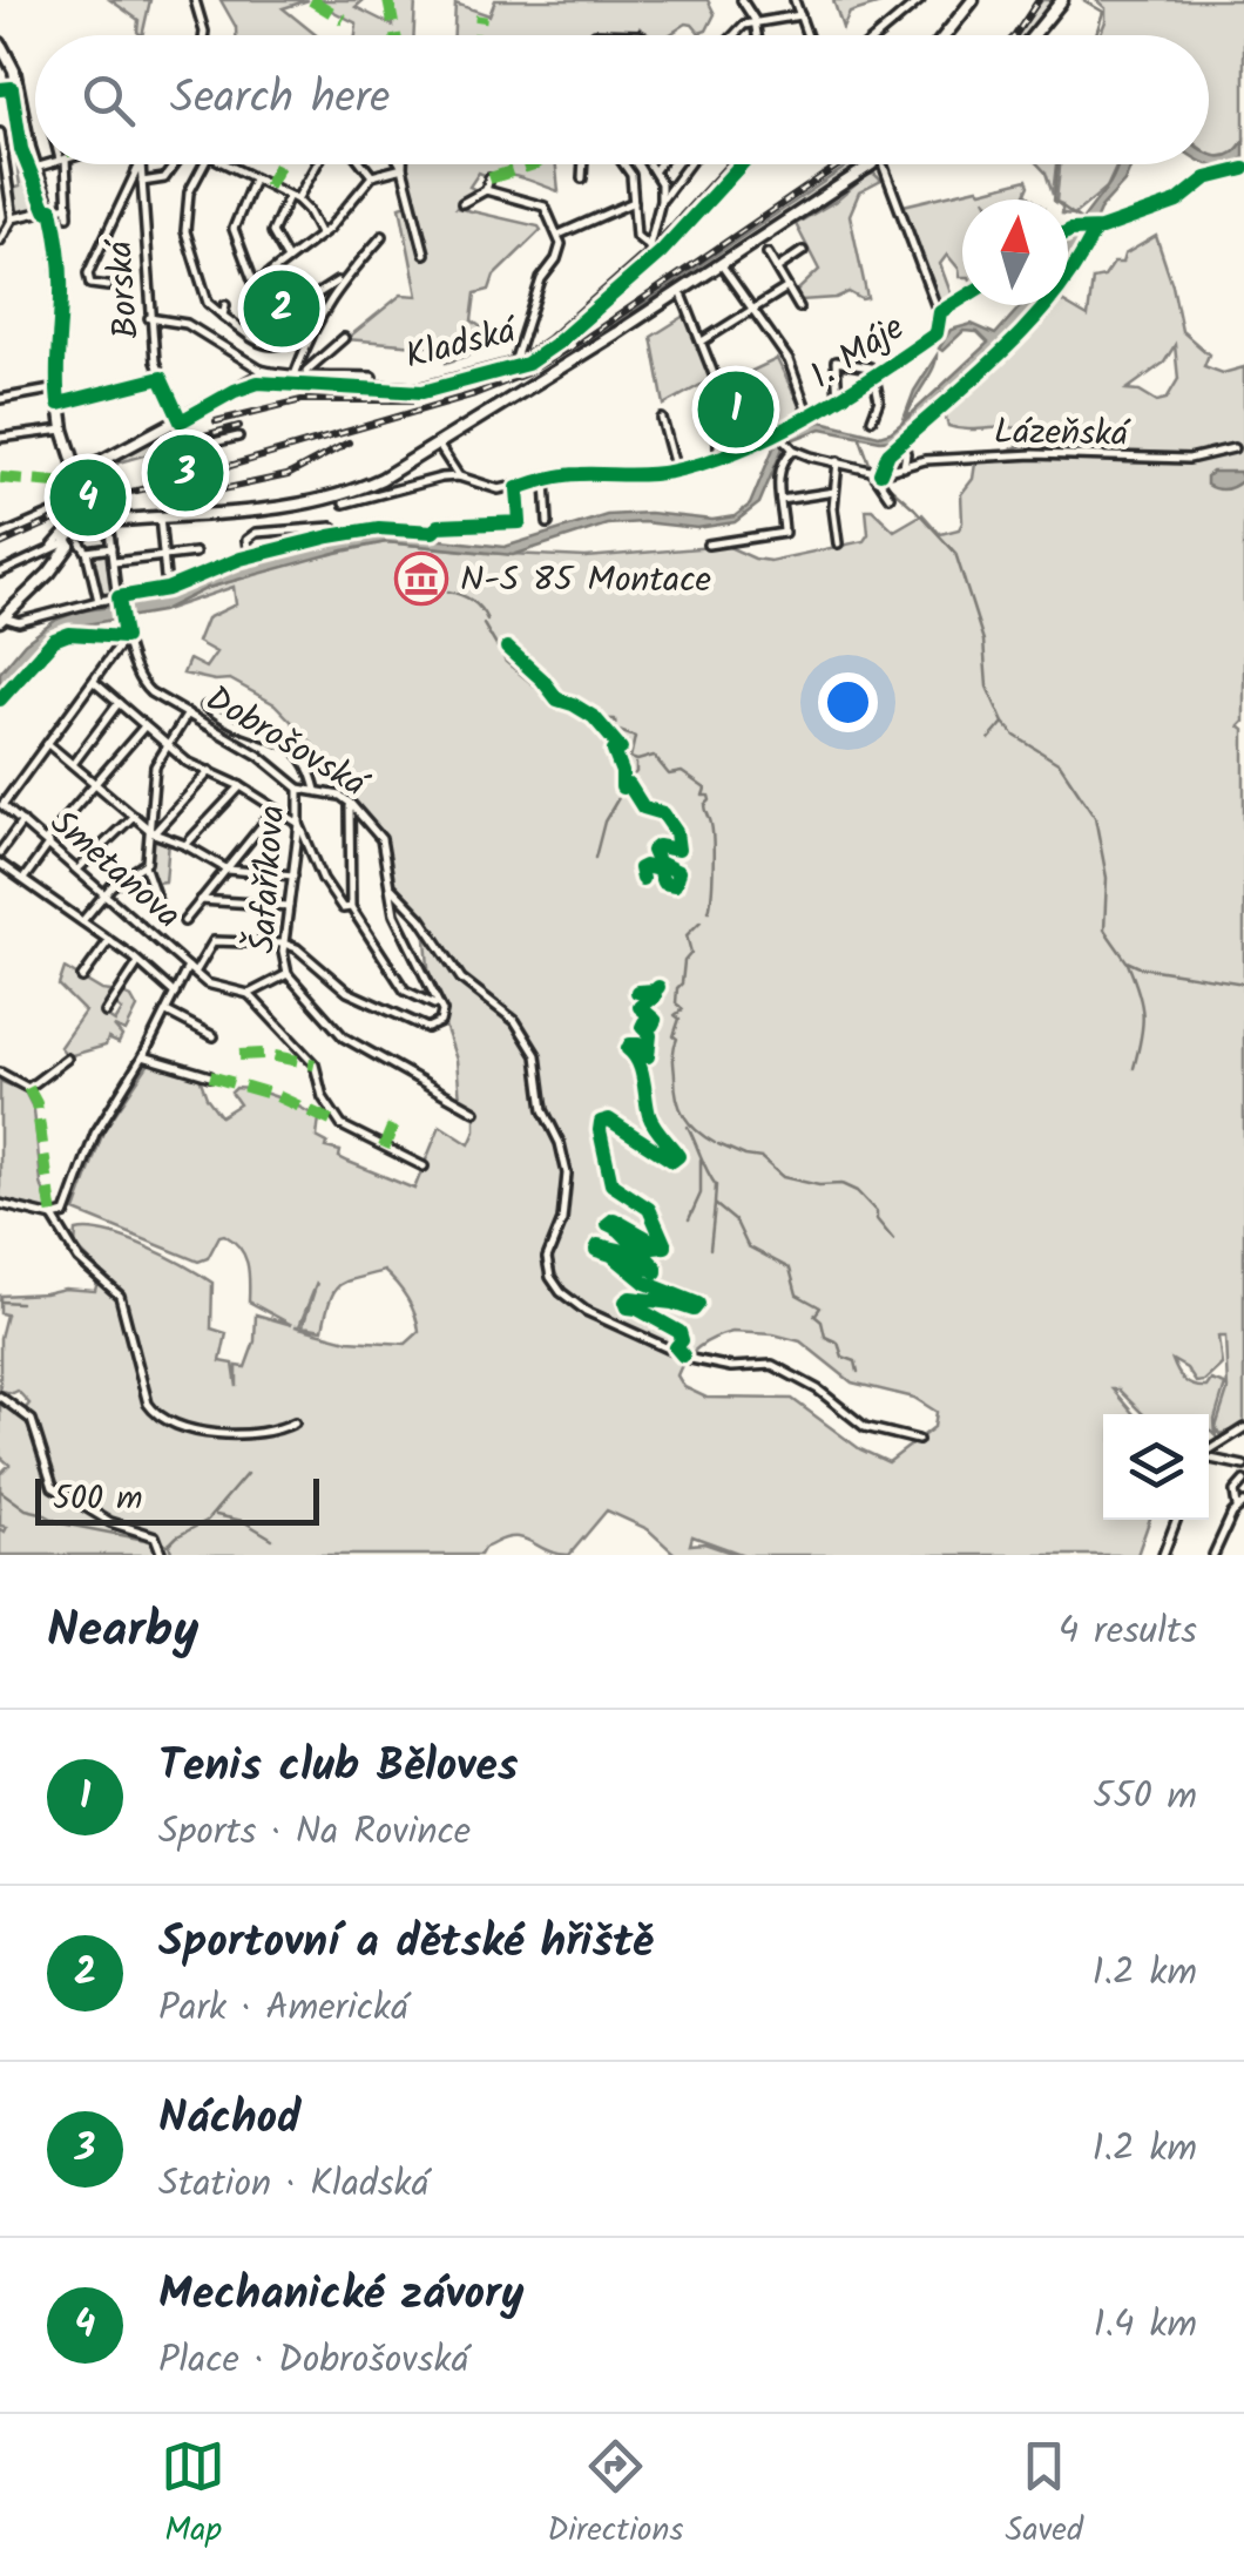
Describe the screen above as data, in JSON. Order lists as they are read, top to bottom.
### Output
{
  "streets": {
    "main road": ["Kladská"],
    "street": [
      "Borská",
      "1. Máje",
      "Lázeňská",
      "Dobrošovská",
      "Smetanova",
      "Šafaříkova"
    ]
  },
  "crossings": [
    ["Borská", "Kladská"],
    ["Dobrošovská", "Šafaříkova"]
  ],
  "places": {
    "museum": ["N-S 85 Montace"]
  },
  "scale_bar": "500 m",
  "north": "top",
  "page": {
    "search": "Search here",
    "pins": [
      "2",
      "1",
      "3",
      "4"
    ],
    "scale": "500 m",
    "heading": ["Nearby", "4 results"],
    "list": [
      {
        "mark": "1",
        "name": "Tenis club Běloves",
        "note": "Sports · Na Rovince",
        "value": "550 m"
      },
      {
        "mark": "2",
        "name": "Sportovní a dětské hřiště",
        "note": "Park · Americká",
        "value": "1.2 km"
      },
      {
        "mark": "3",
        "name": "Náchod",
        "note": "Station · Kladská",
        "value": "1.2 km"
      },
      {
        "mark": "4",
        "name": "Mechanické závory",
        "note": "Place · Dobrošovská",
        "value": "1.4 km"
      }
    ],
    "nav": ["Map", "Directions", "Saved"]
  }
}
